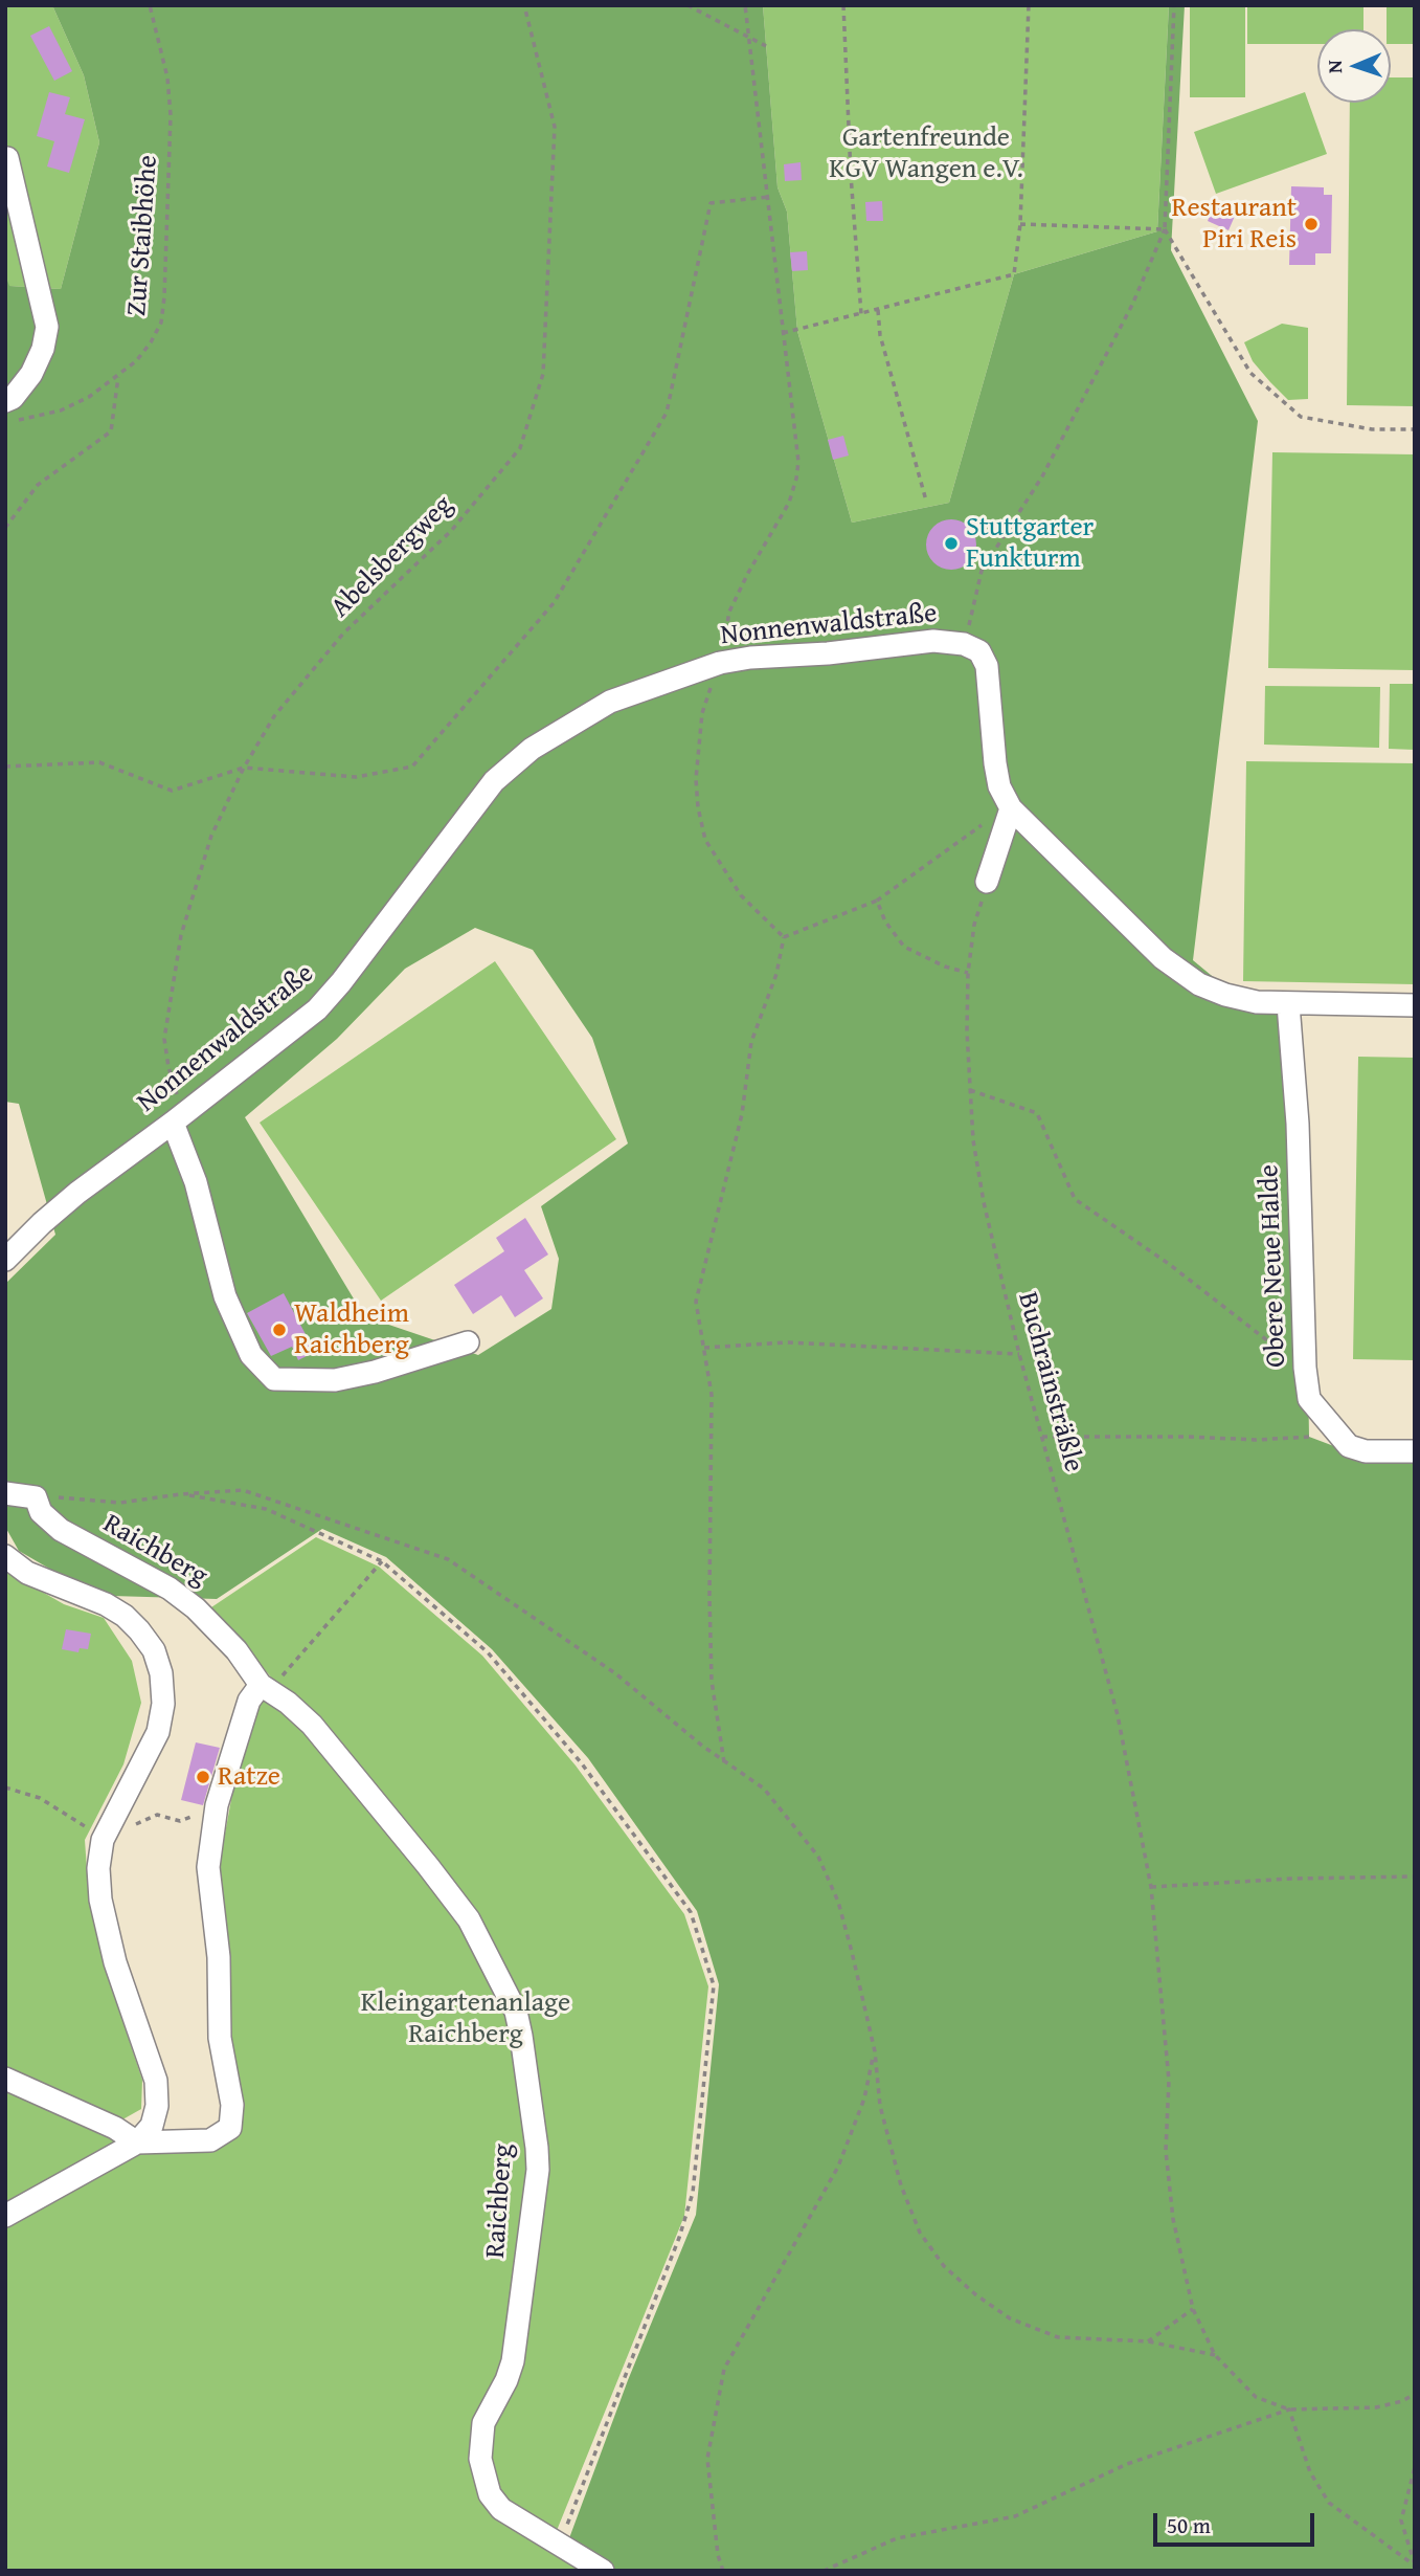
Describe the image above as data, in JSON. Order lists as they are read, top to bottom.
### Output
{
  "streets": {
    "street": ["Nonnenwaldstraße", "Obere Neue Halde", "Raichberg"],
    "path": ["Zur Staibhöhe", "Abelsbergweg", "Buchrainsträßle"]
  },
  "crossings": [
    ["Abelsbergweg", "Nonnenwaldstraße"],
    ["Nonnenwaldstraße", "Obere Neue Halde"]
  ],
  "parks": ["Gartenfreunde KGV Wangen e.V.", "Kleingartenanlage Raichberg"],
  "places": [
    "Restaurant Piri Reis",
    "Stuttgarter Funkturm",
    "Waldheim Raichberg",
    "Ratze"
  ],
  "scale_bar": "50 m",
  "north": "left"
}
